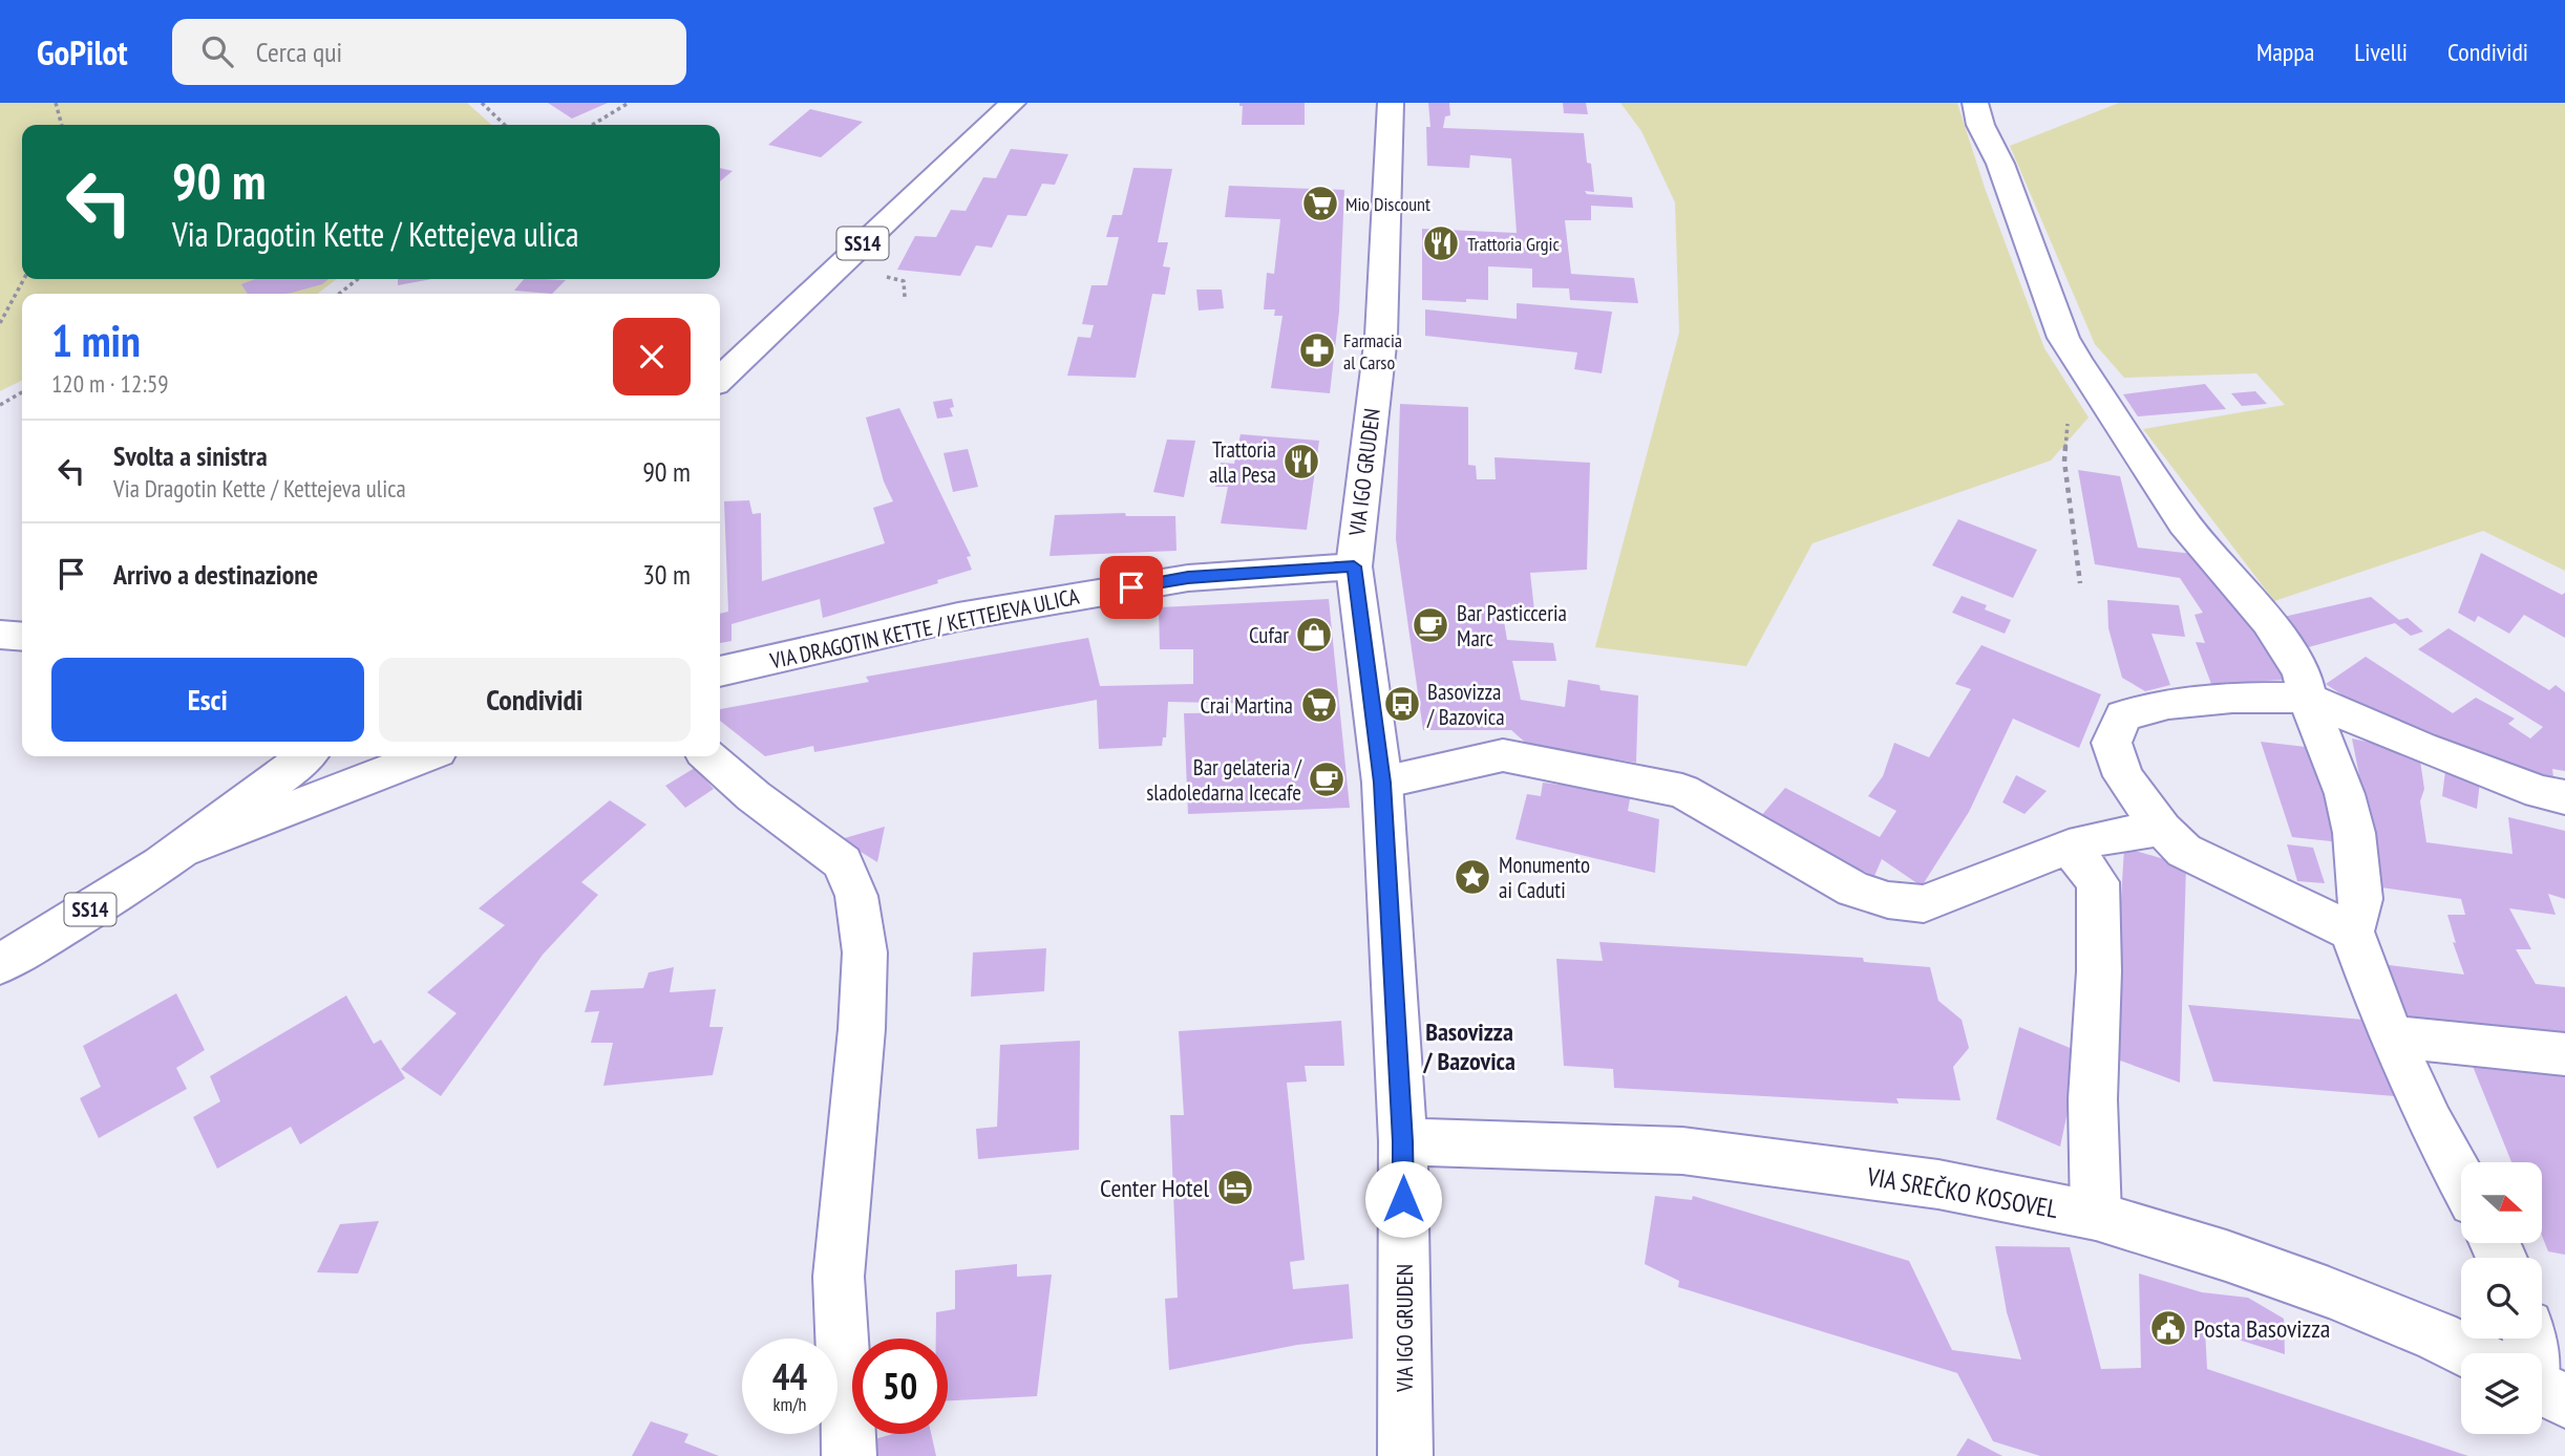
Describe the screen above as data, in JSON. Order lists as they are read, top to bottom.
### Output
{
  "streets": {
    "street": [
      "SS14",
      "VIA IGO GRUDEN",
      "VIA DRAGOTIN KETTE / KETTEJEVA ULICA",
      "VIA SREČKO KOSOVEL"
    ]
  },
  "crossings": [
    ["VIA IGO GRUDEN", "VIA DRAGOTIN KETTE / KETTEJEVA ULICA"],
    ["VIA IGO GRUDEN", "VIA SREČKO KOSOVEL"]
  ],
  "districts": ["Basovizza / Bazovica"],
  "places": {
    "supermarket": ["Mio Discount", "Crai Martina"],
    "restaurant": ["Trattoria Grgic", "Trattoria alla Pesa"],
    "pharmacy": ["Farmacia al Carso"],
    "cafe": ["Bar Pasticceria Marc", "Bar gelateria / sladoledarna Icecafe"],
    "shop": ["Cufar"],
    "bus stop": ["Basovizza / Bazovica"],
    "place": ["Monumento ai Caduti"],
    "hotel": ["Center Hotel"],
    "public building": ["Posta Basovizza"]
  },
  "north": "right",
  "page": {
    "header": "GoPilot",
    "search": "Cerca qui",
    "nav": ["Mappa", "Livelli", "Condividi"],
    "turn": ["90 m", "Via Dragotin Kette / Kettejeva ulica"],
    "heading": ["1 min", "120 m · 12:59"],
    "list": [
      {
        "name": "Svolta a sinistra",
        "note": "Via Dragotin Kette / Kettejeva ulica",
        "value": "90 m"
      },
      {
        "name": "Arrivo a destinazione",
        "value": "30 m"
      }
    ],
    "buttons": ["Esci", "Condividi"],
    "speed": "44 km/h",
    "limit": "50"
  }
}
